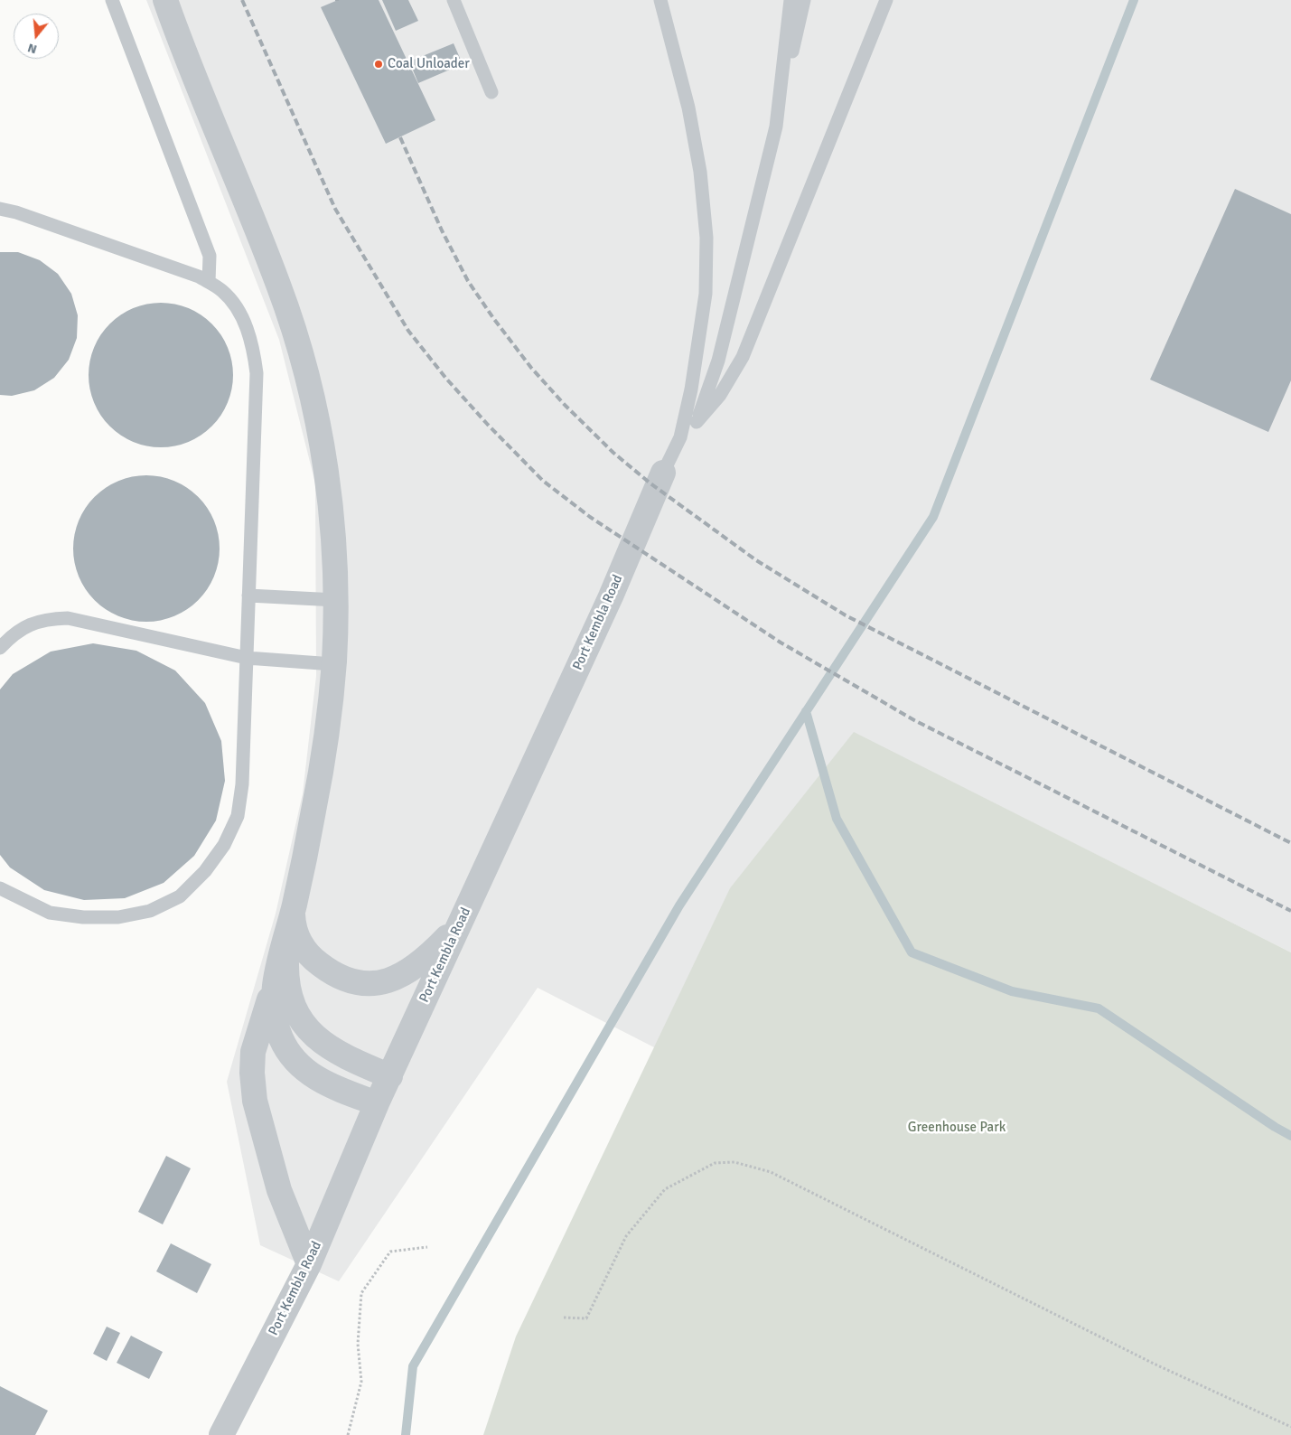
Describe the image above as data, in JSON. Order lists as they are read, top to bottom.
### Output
{
  "streets": {
    "street": ["Port Kembla Road"]
  },
  "parks": ["Greenhouse Park"],
  "places": ["Coal Unloader"],
  "north": "bottom"
}
